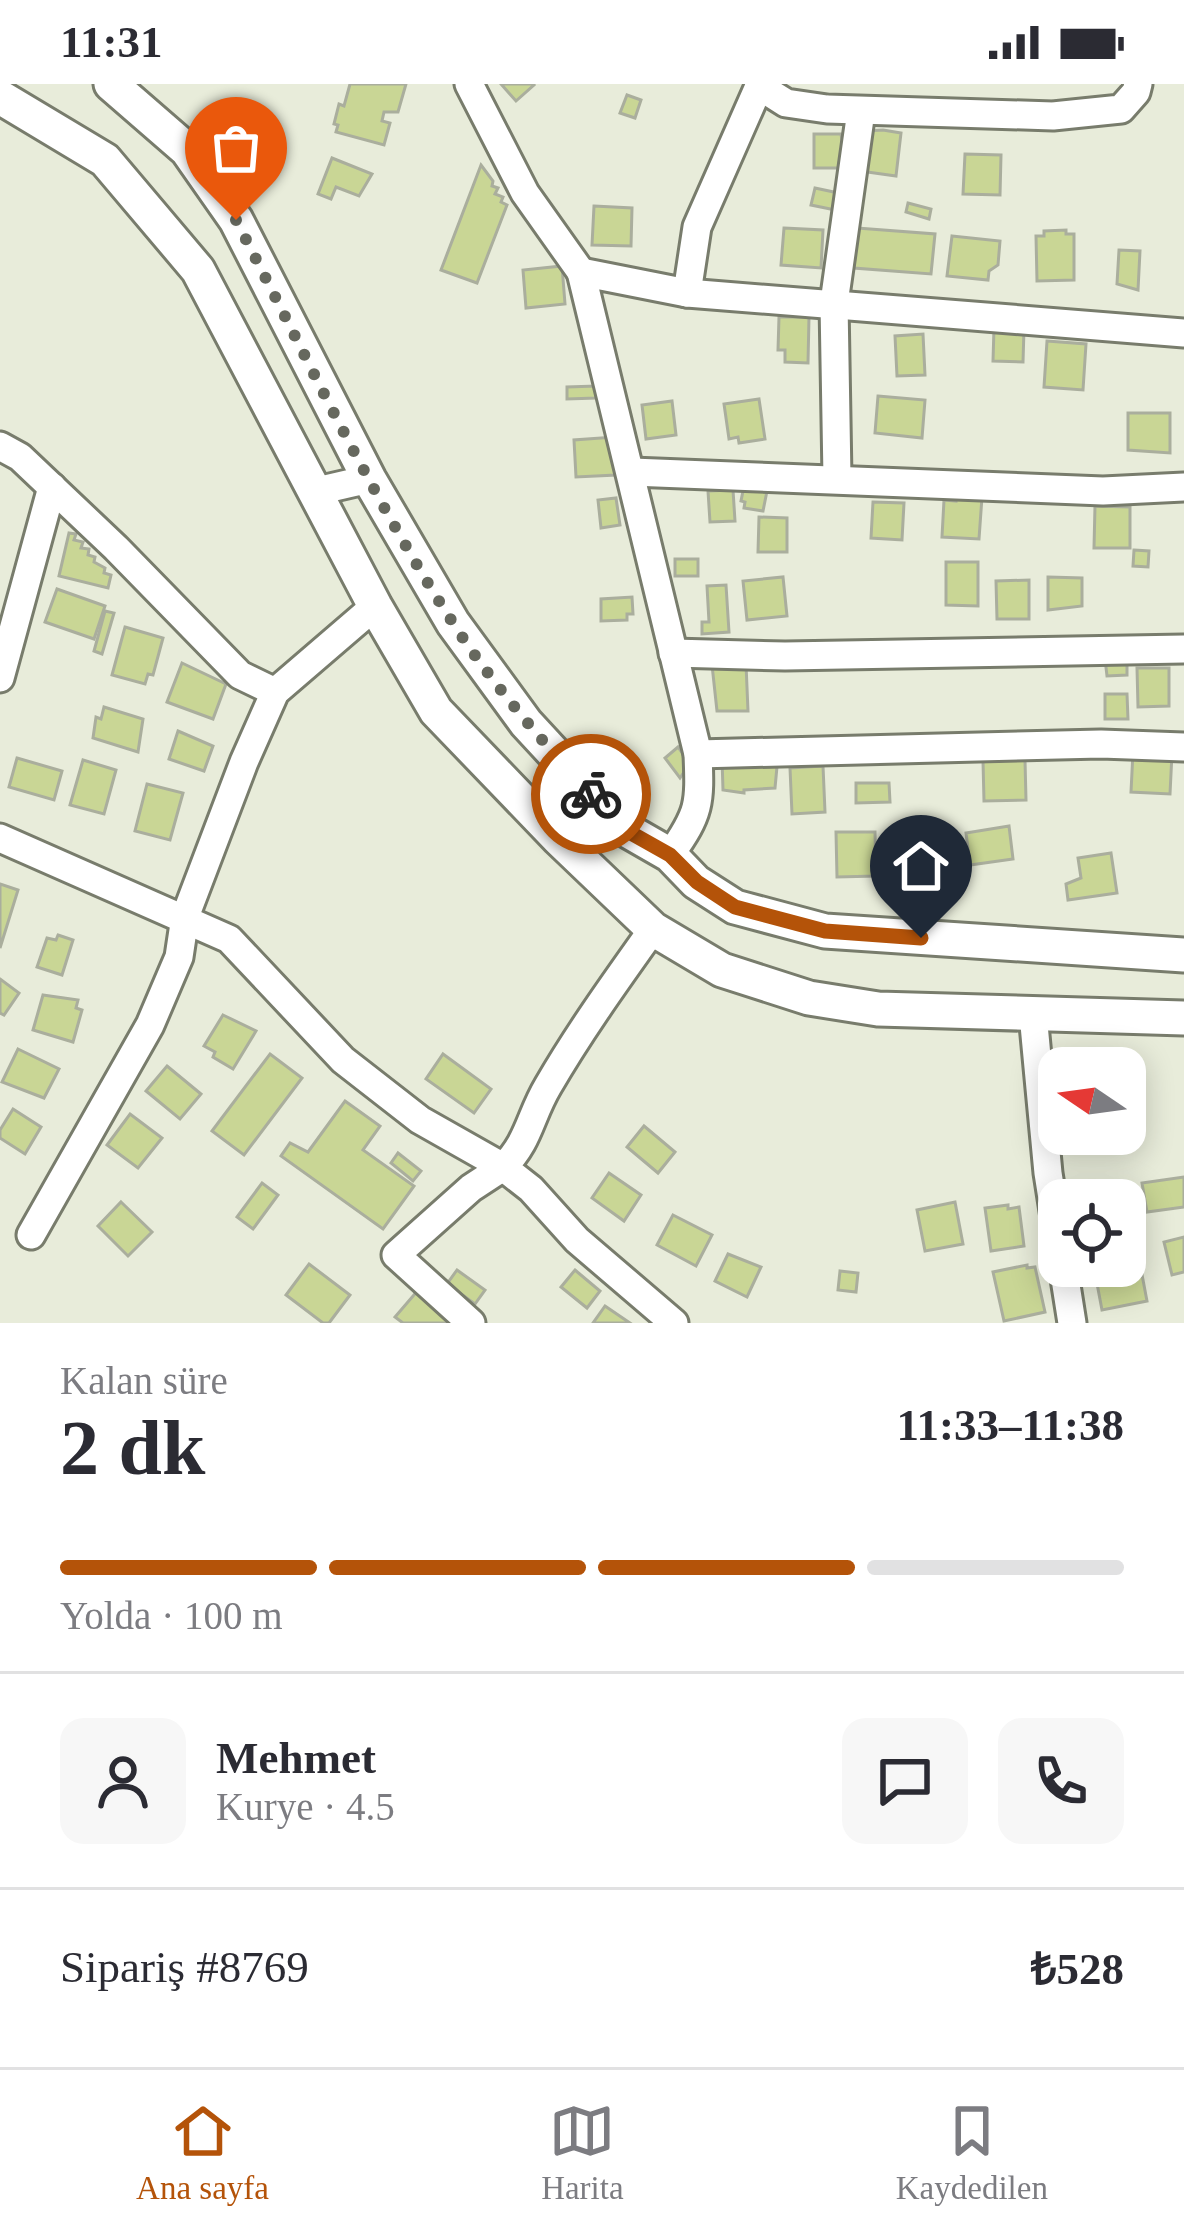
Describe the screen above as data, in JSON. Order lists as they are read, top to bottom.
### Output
{
  "north": "left",
  "page": {
    "status": "11:31",
    "heading": ["2 dk", "Kalan süre", "11:33–11:38"],
    "panel": [
      "Mehmet",
      "Kurye · 4.5",
      "Sipariş #8769",
      "₺528"
    ],
    "bar": "Yolda · 100 m",
    "tabs": ["Ana sayfa", "Harita", "Kaydedilen"]
  }
}
